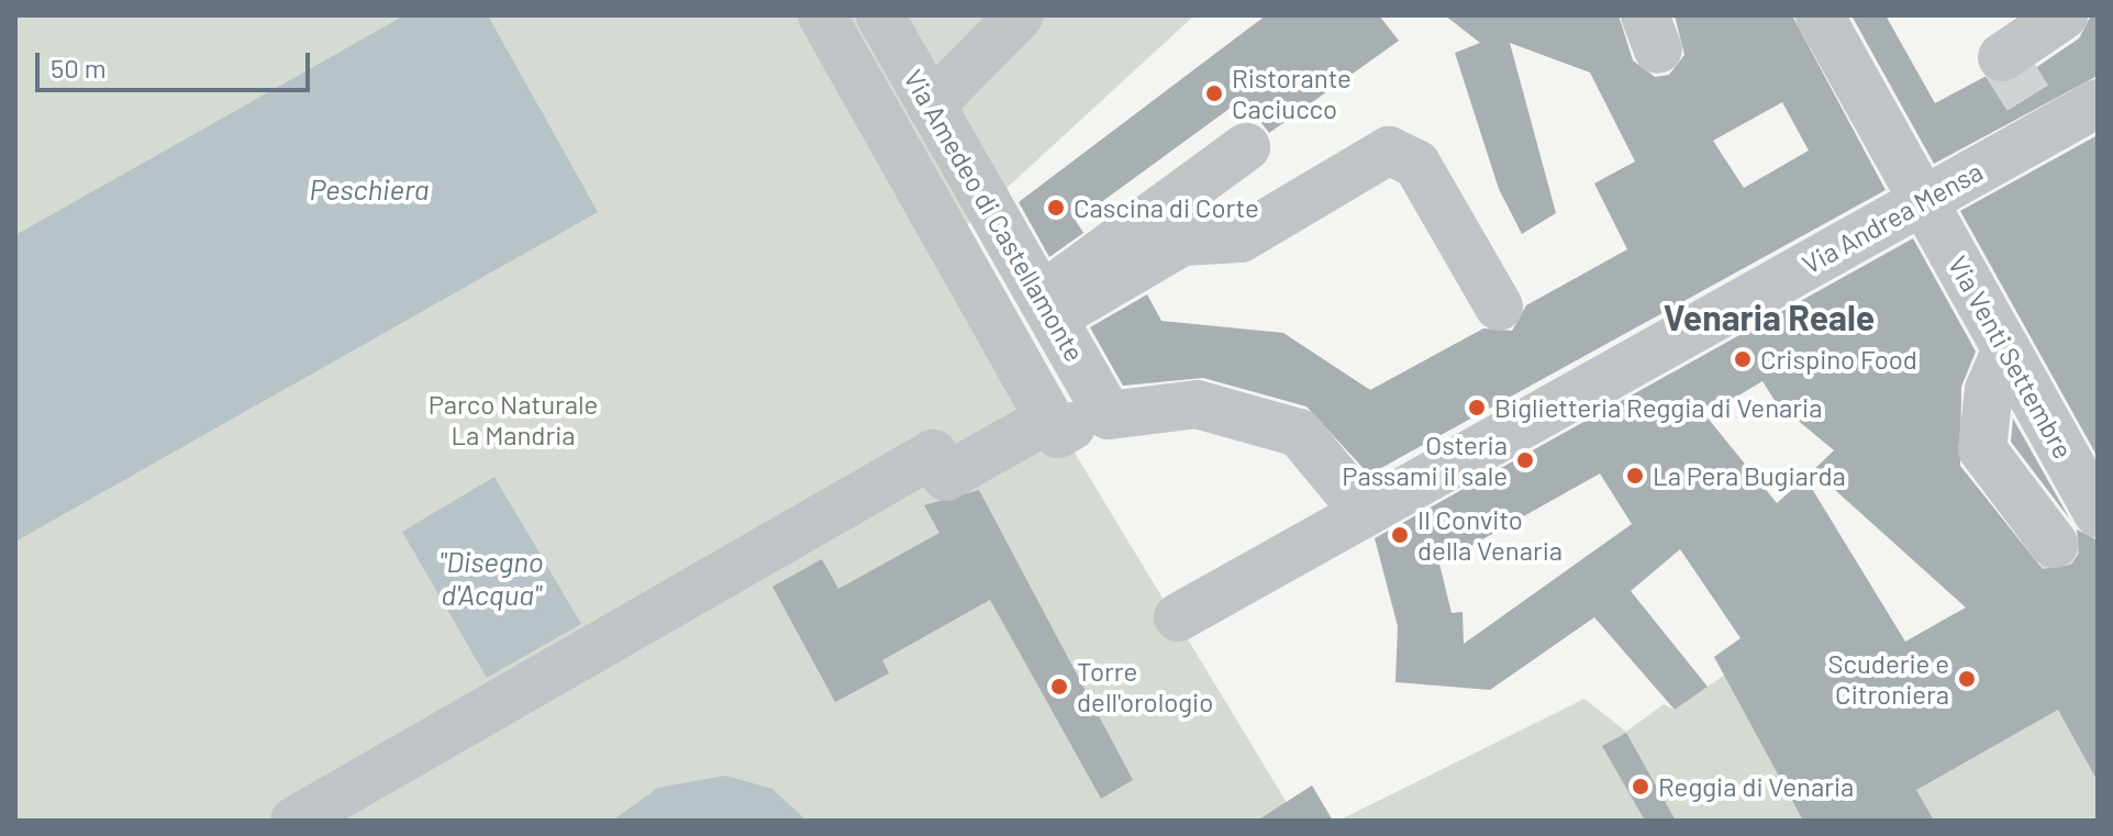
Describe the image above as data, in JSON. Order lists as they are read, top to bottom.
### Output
{
  "streets": {
    "street": ["Via Amedeo di Castellamonte", "Via Andrea Mensa", "Via Venti Settembre"]
  },
  "crossings": [
    ["Via Andrea Mensa", "Via Venti Settembre"]
  ],
  "districts": ["Venaria Reale"],
  "water": ["Peschiera", "\"Disegno d'Acqua\""],
  "parks": ["Parco Naturale La Mandria"],
  "places": [
    "Ristorante Caciucco",
    "Cascina di Corte",
    "Crispino Food",
    "Biglietteria Reggia di Venaria",
    "Osteria Passami il sale",
    "La Pera Bugiarda",
    "Il Convito della Venaria",
    "Scuderie e Citroniera",
    "Torre dell'orologio",
    "Reggia di Venaria"
  ],
  "scale_bar": "50 m"
}
